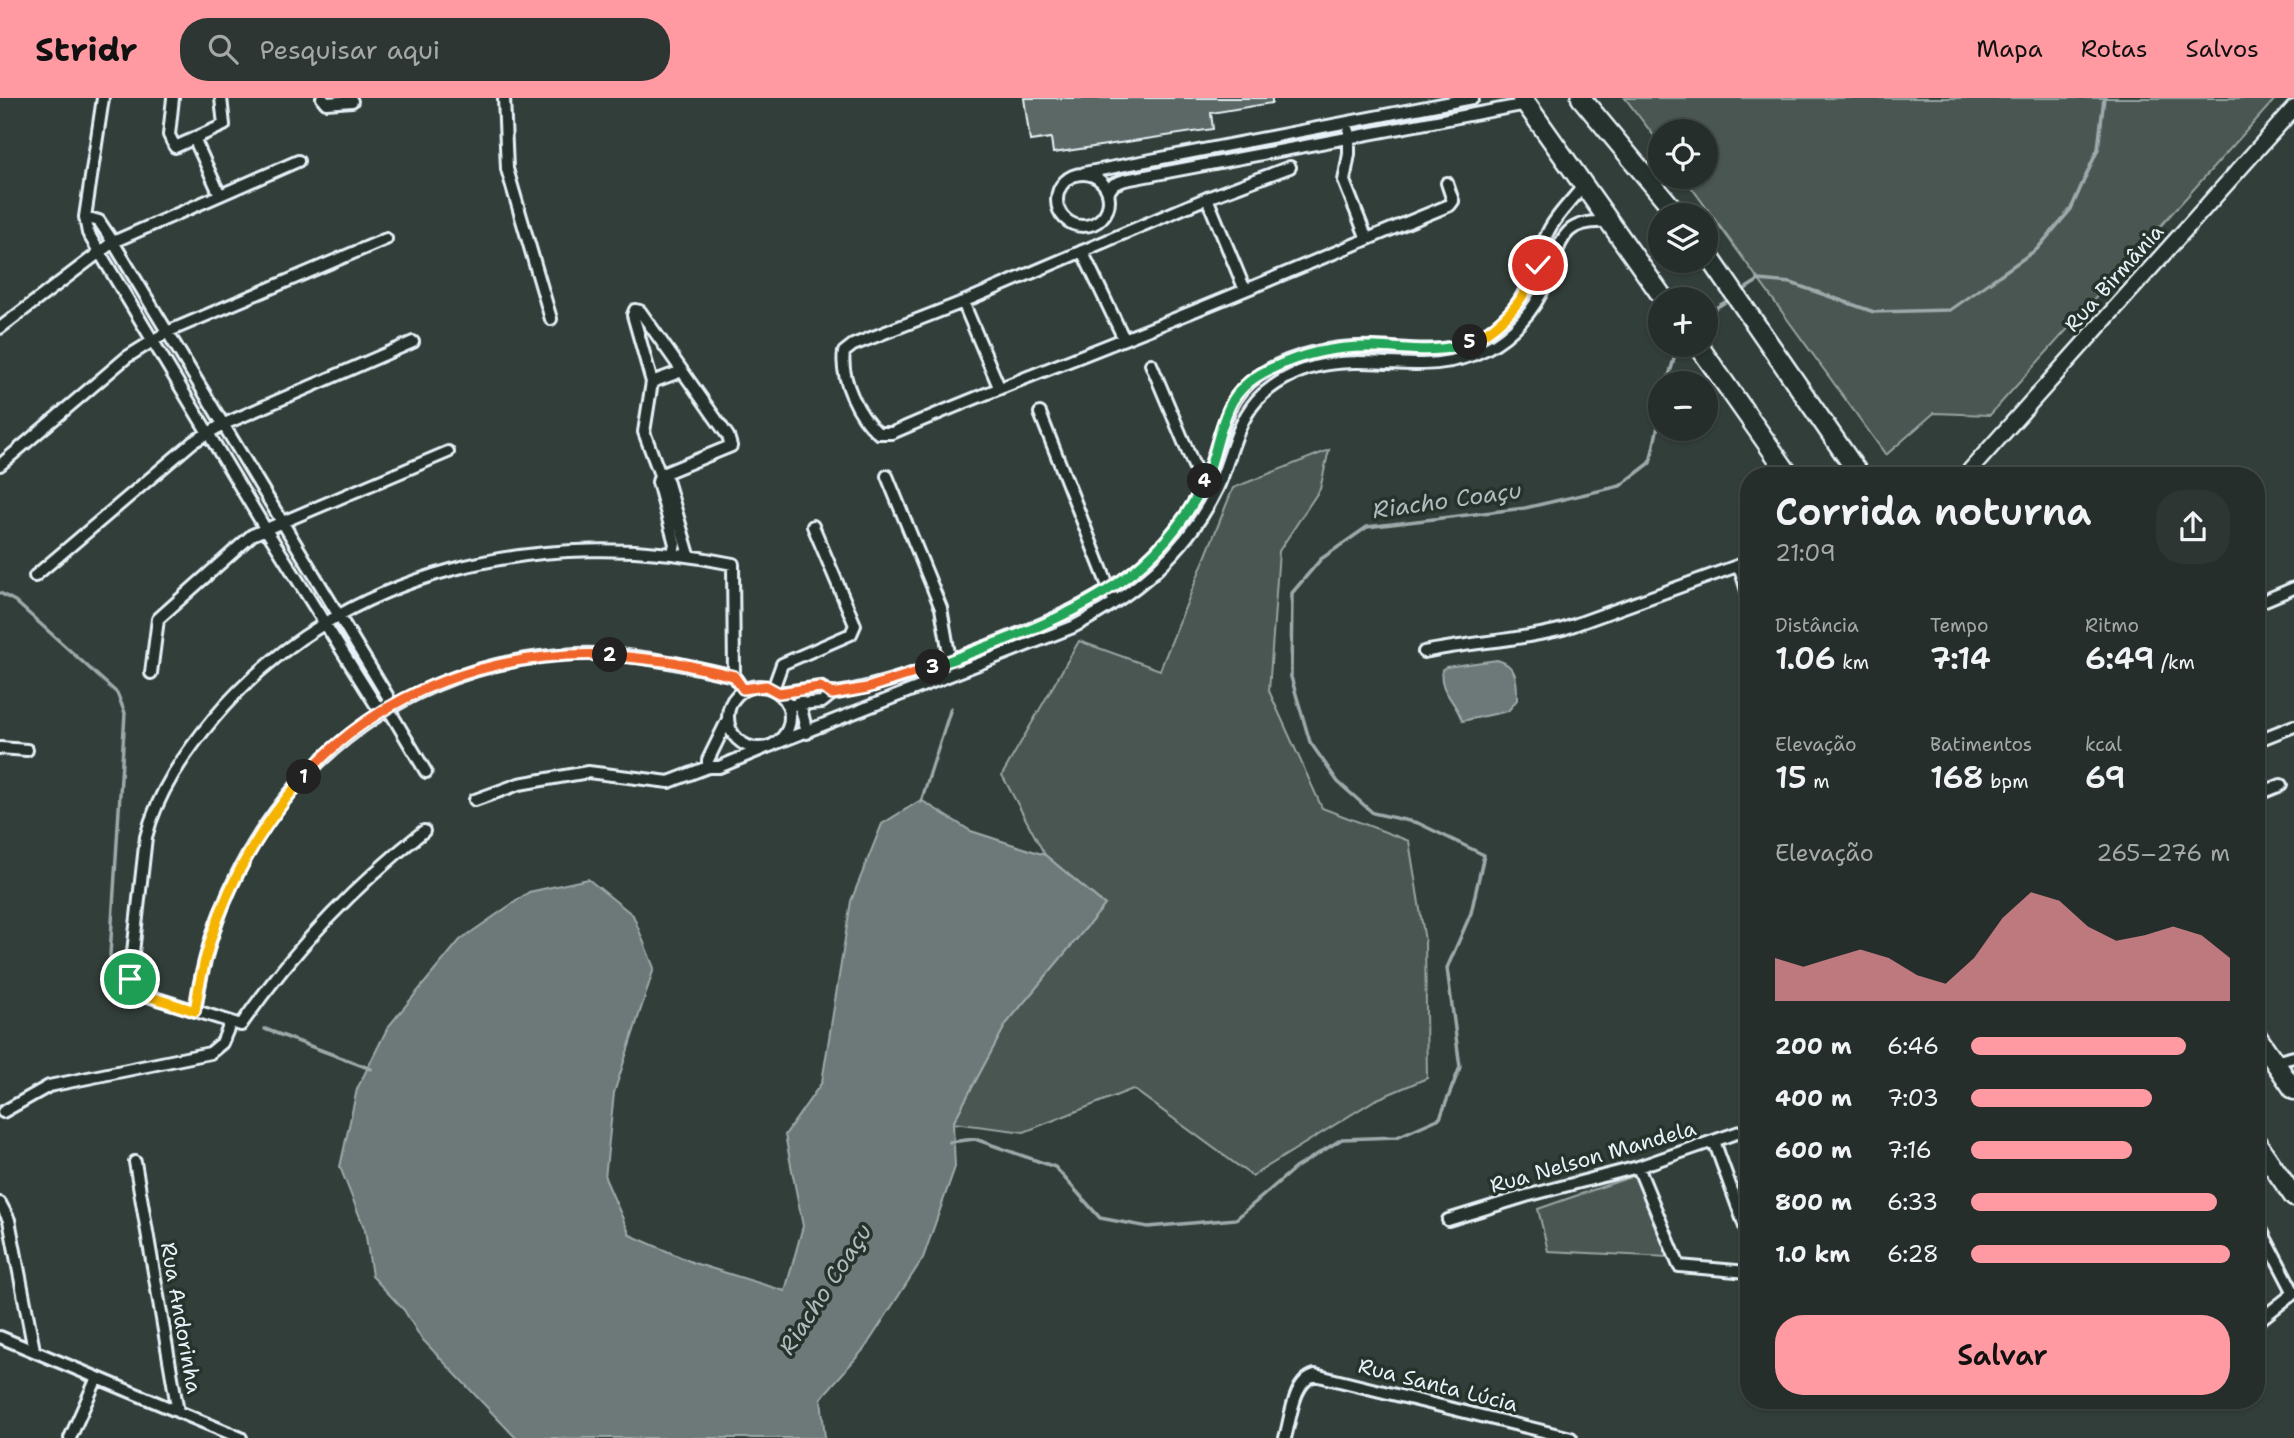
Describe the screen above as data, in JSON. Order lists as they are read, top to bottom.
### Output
{
  "streets": {
    "street": [
      "Rua Birmânia",
      "Rua Nelson Mandela",
      "Rua Andorinha",
      "Rua Santa Lúcia"
    ]
  },
  "water": ["Riacho Coaçu"],
  "page": {
    "header": "Stridr",
    "search": "Pesquisar aqui",
    "nav": ["Mapa", "Rotas", "Salvos"],
    "map_buttons": ["+", "−"],
    "pins": [
      "5",
      "4",
      "2",
      "3",
      "1"
    ],
    "heading": ["Corrida noturna", "21:09"],
    "stats": [
      ["Distância", "1.06 km"],
      ["Tempo", "7:14"],
      ["Ritmo", "6:49 /km"],
      ["Elevação", "15 m"],
      ["Batimentos", "168 bpm"],
      ["kcal", "69"]
    ],
    "chart": ["Elevação", "265–276 m"],
    "list": [
      {
        "name": "200 m",
        "note": "6:46"
      },
      {
        "name": "400 m",
        "note": "7:03"
      },
      {
        "name": "600 m",
        "note": "7:16"
      },
      {
        "name": "800 m",
        "note": "6:33"
      },
      {
        "name": "1.0 km",
        "note": "6:28"
      }
    ],
    "buttons": "Salvar"
  }
}
